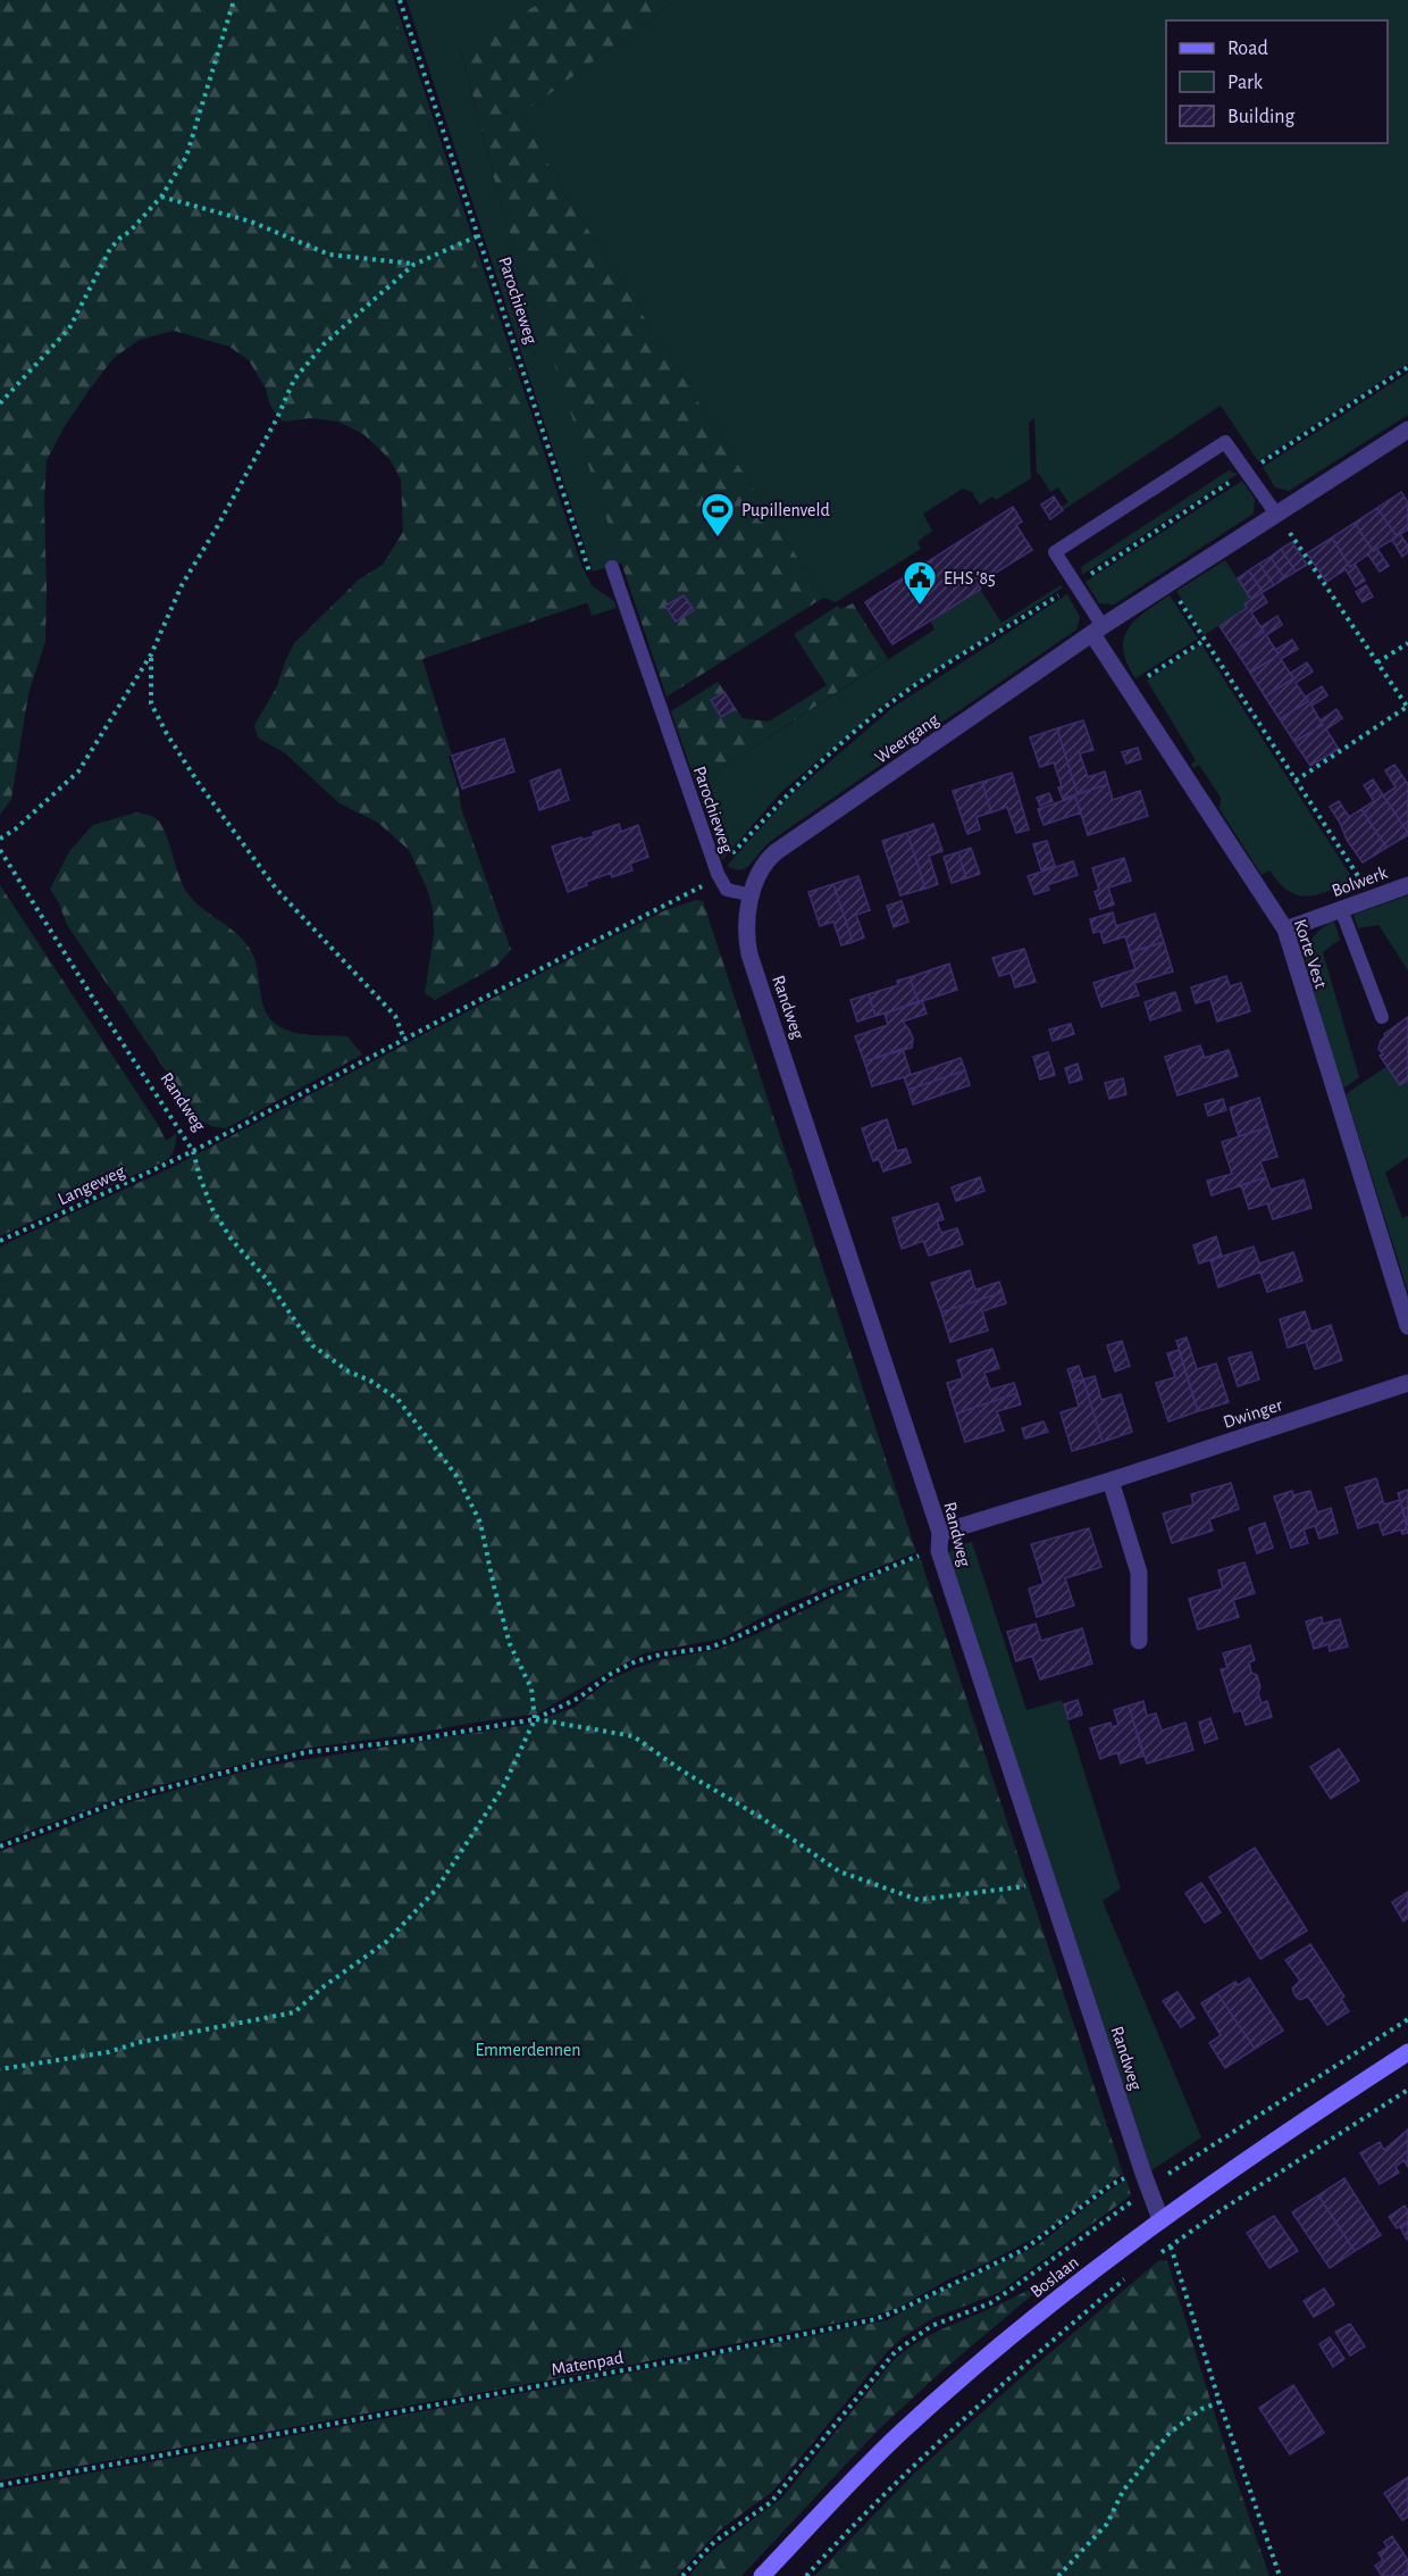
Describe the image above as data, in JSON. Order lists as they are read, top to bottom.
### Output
{
  "streets": {
    "main road": ["Boslaan"],
    "street": [
      "Weergang",
      "Bolwerk",
      "Korte Vest",
      "Randweg",
      "Dwinger"
    ],
    "lane": ["Parochieweg"],
    "path": ["Langeweg", "Matenpad"]
  },
  "crossings": [
    ["Parochieweg", "Weergang"],
    ["Parochieweg", "Randweg"],
    ["Weergang", "Korte Vest"],
    ["Weergang", "Randweg"],
    ["Bolwerk", "Korte Vest"],
    ["Randweg", "Langeweg"],
    ["Randweg", "Dwinger"],
    ["Randweg", "Boslaan"],
    ["Randweg", "Matenpad"],
    ["Boslaan", "Matenpad"]
  ],
  "parks": ["Emmerdennen"],
  "places": {
    "sports": ["Pupillenveld"],
    "public building": ["EHS '85"]
  },
  "legend": ["Road", "Park", "Building"]
}
